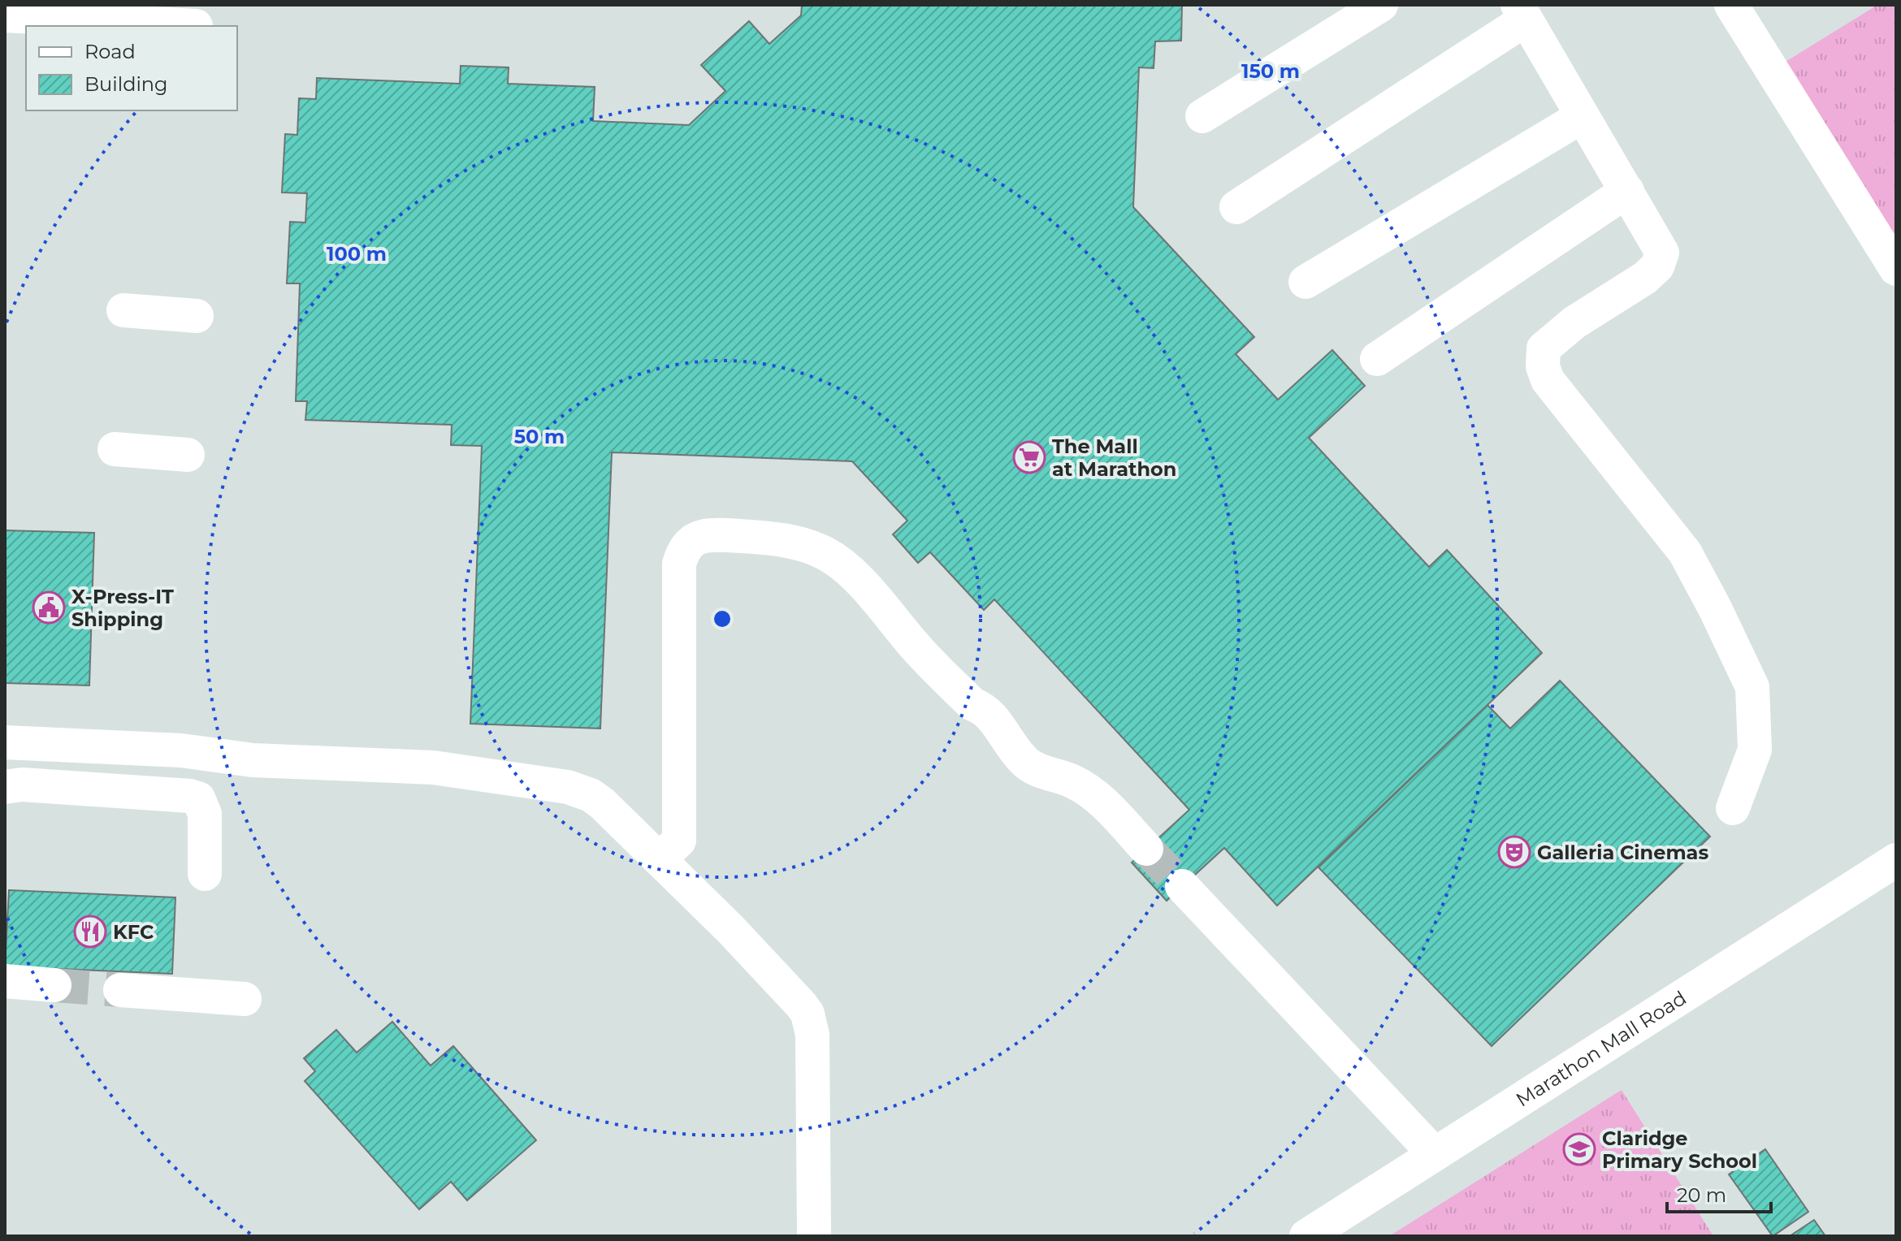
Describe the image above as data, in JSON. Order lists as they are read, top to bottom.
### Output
{
  "streets": {
    "street": ["Marathon Mall Road"]
  },
  "places": {
    "supermarket": ["The Mall at Marathon"],
    "public building": ["X-Press-IT Shipping"],
    "theatre": ["Galleria Cinemas"],
    "restaurant": ["KFC"],
    "school or university": ["Claridge Primary School"]
  },
  "legend": ["Road", "Building"],
  "scale_bar": "20 m",
  "rings": ["150 m", "100 m", "50 m"]
}
